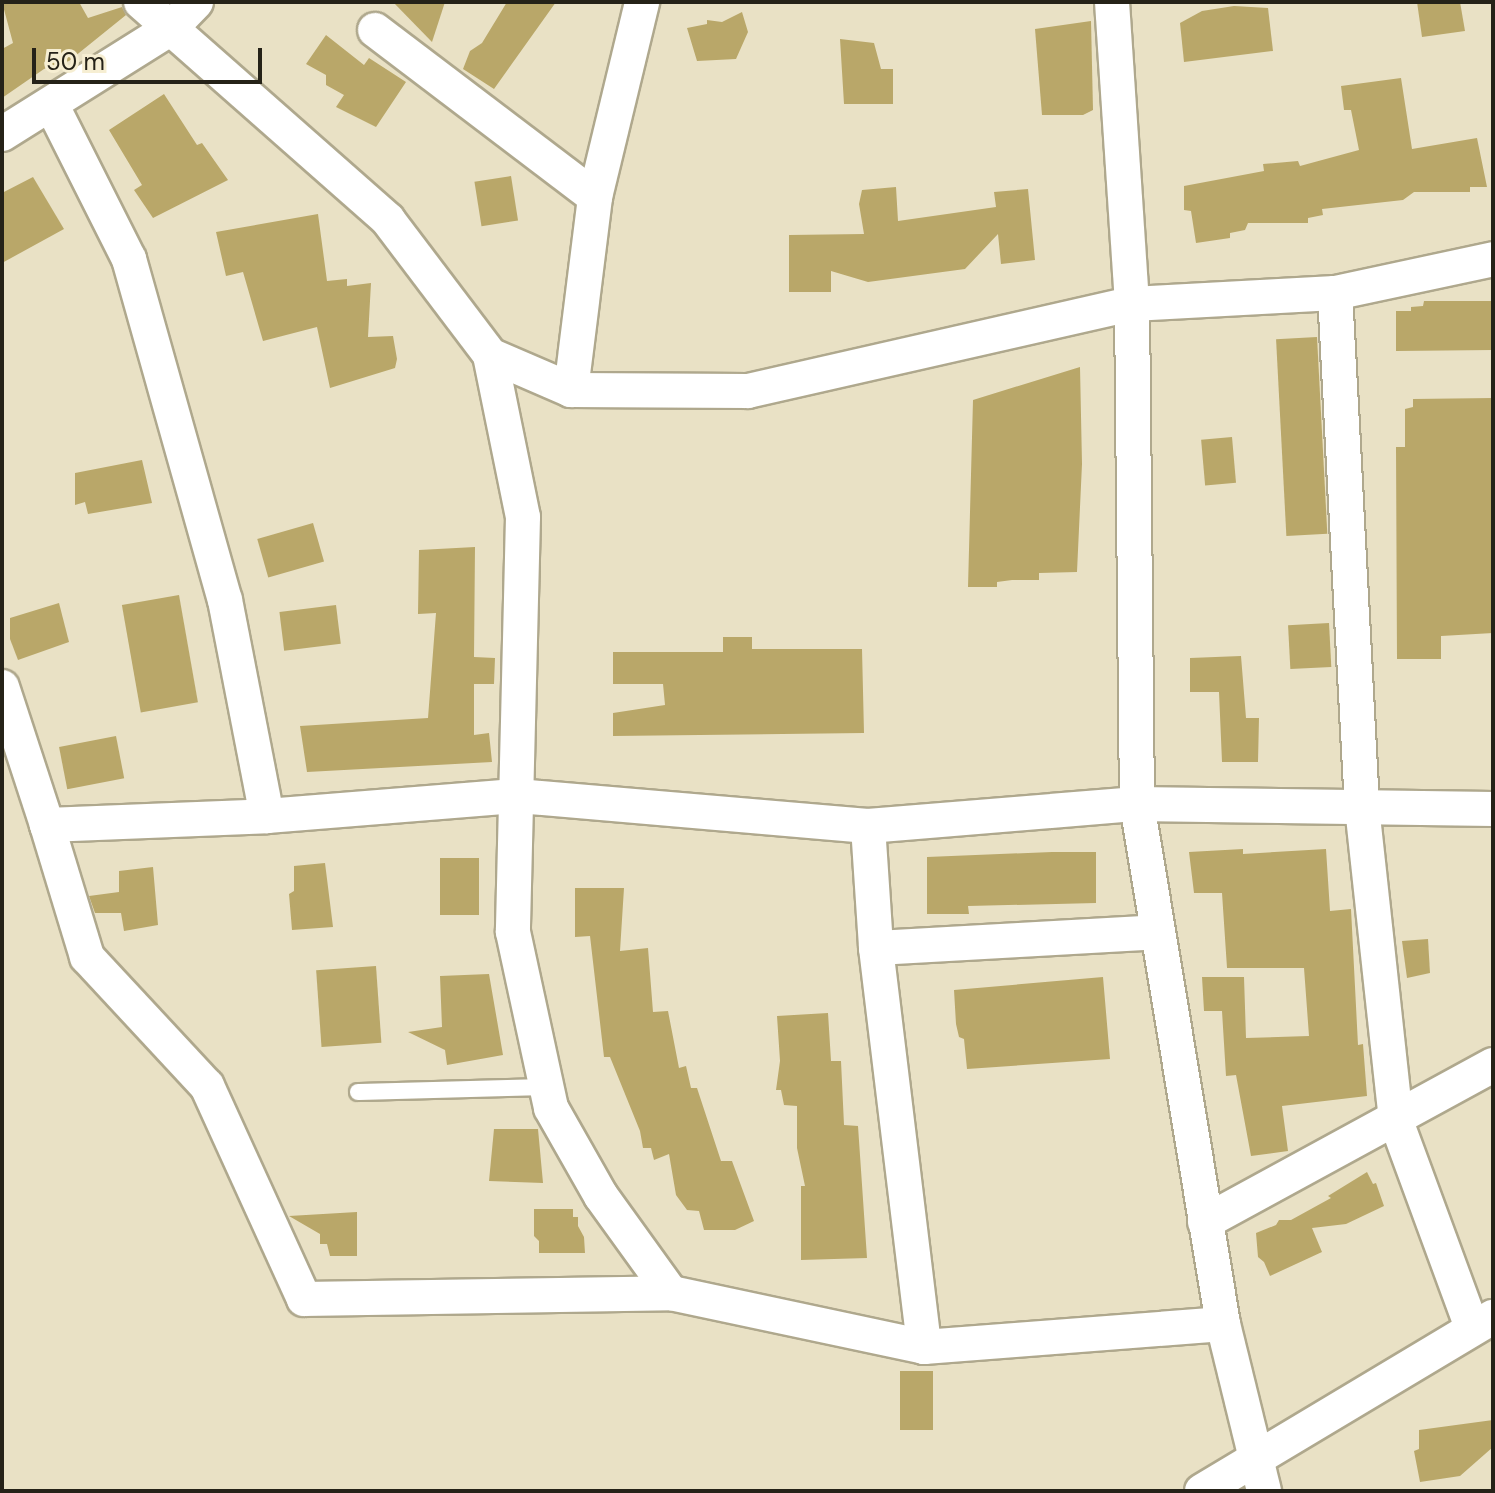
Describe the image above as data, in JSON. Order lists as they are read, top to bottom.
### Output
{
  "scale_bar": "50 m"
}
